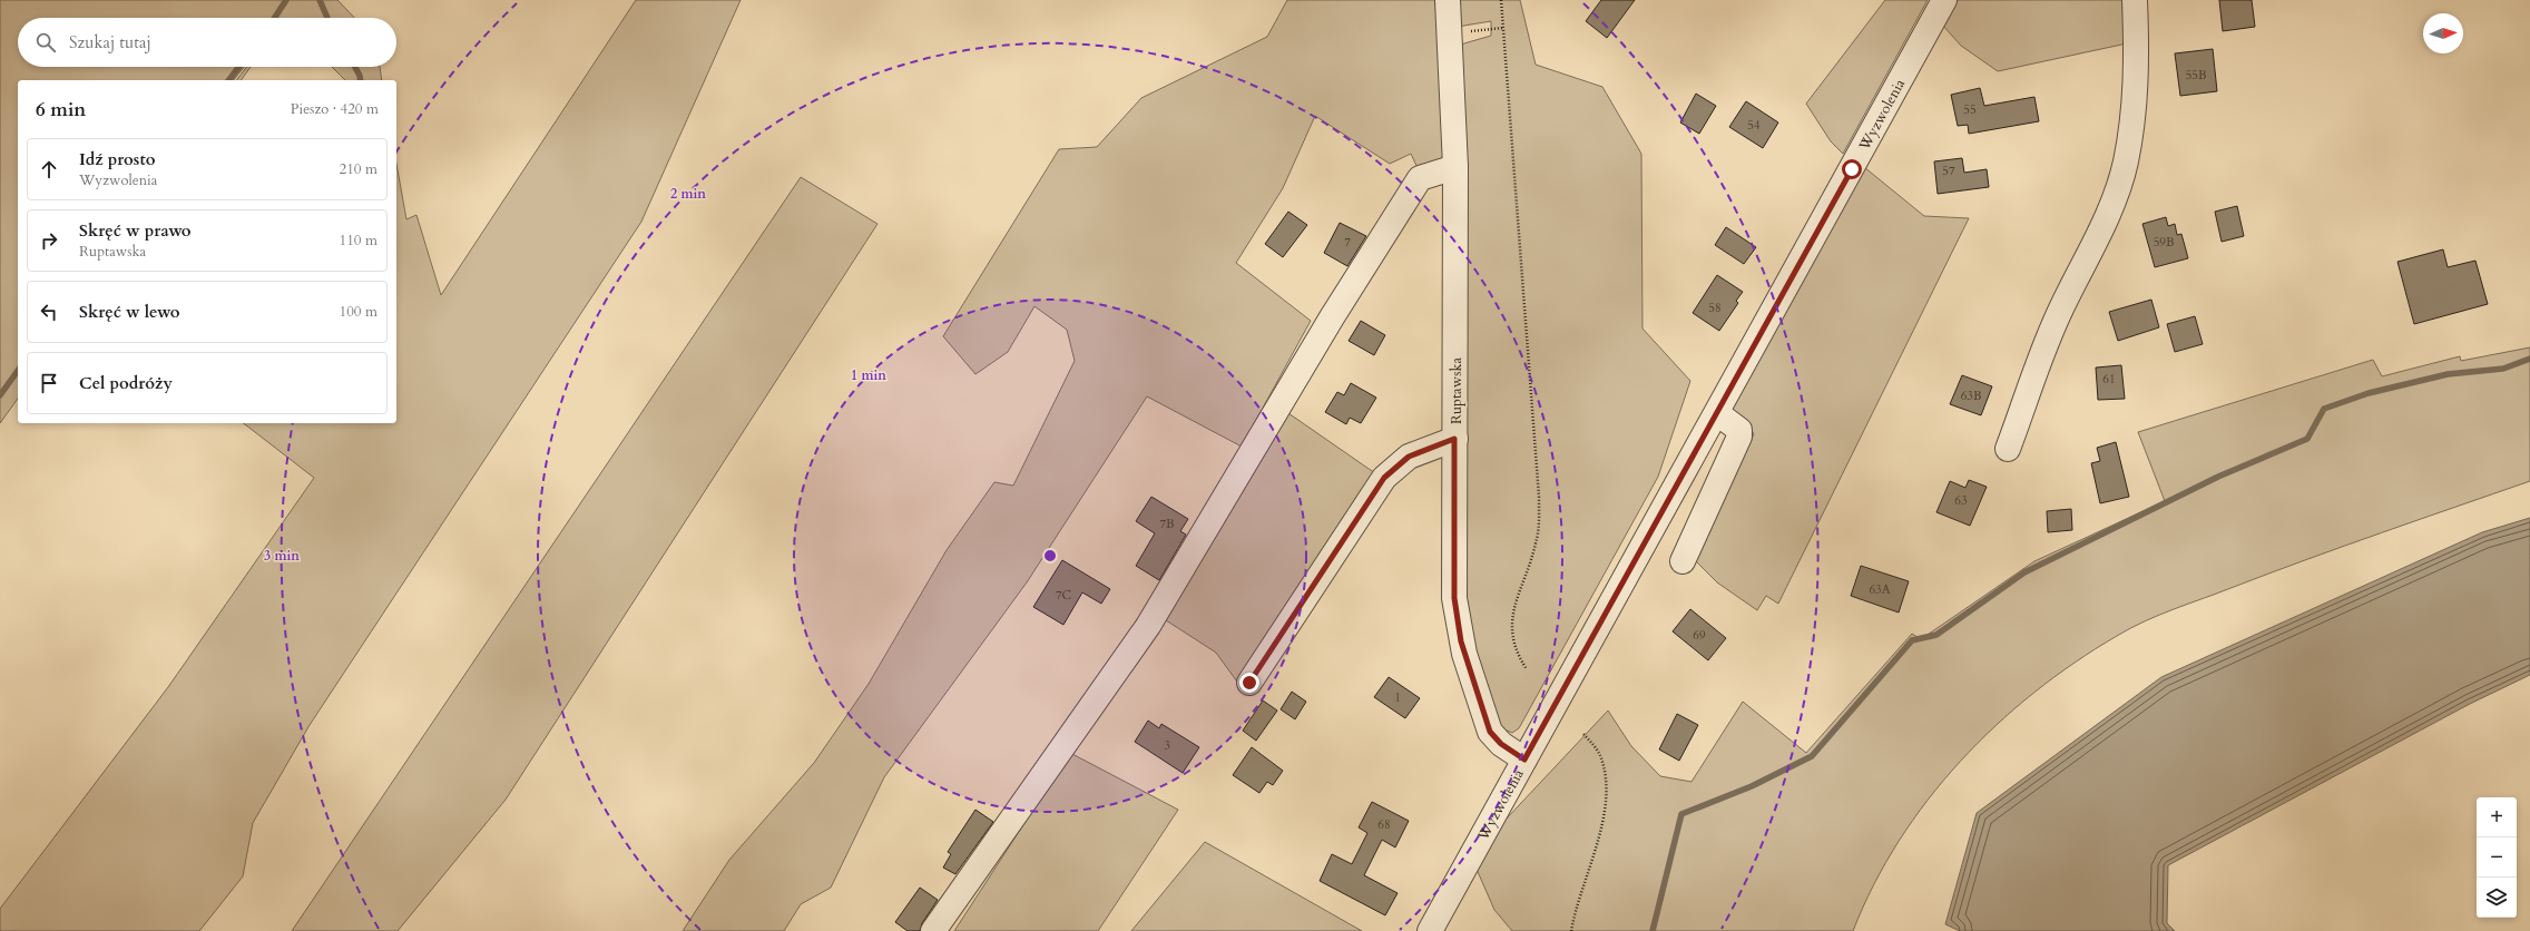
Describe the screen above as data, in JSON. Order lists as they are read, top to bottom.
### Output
{
  "streets": {
    "street": ["Wyzwolenia", "Ruptawska"]
  },
  "crossings": [
    ["Wyzwolenia", "Ruptawska"]
  ],
  "house_numbers": [
    "55B",
    "55",
    "54",
    "57",
    "7",
    "59B",
    "58",
    "61",
    "63B",
    "63",
    "7B",
    "63A",
    "7C",
    "69",
    "1",
    "3",
    "68"
  ],
  "north": "right",
  "page": {
    "search": "Szukaj tutaj",
    "heading": ["6 min", "Pieszo · 420 m"],
    "list": [
      ["Idź prosto", "Wyzwolenia", "210 m"],
      ["Skręć w prawo", "Ruptawska", "110 m"],
      ["Skręć w lewo", "100 m"],
      "Cel podróży"
    ],
    "map_buttons": ["+", "−"]
  },
  "rings": ["2 min", "1 min", "3 min"]
}
